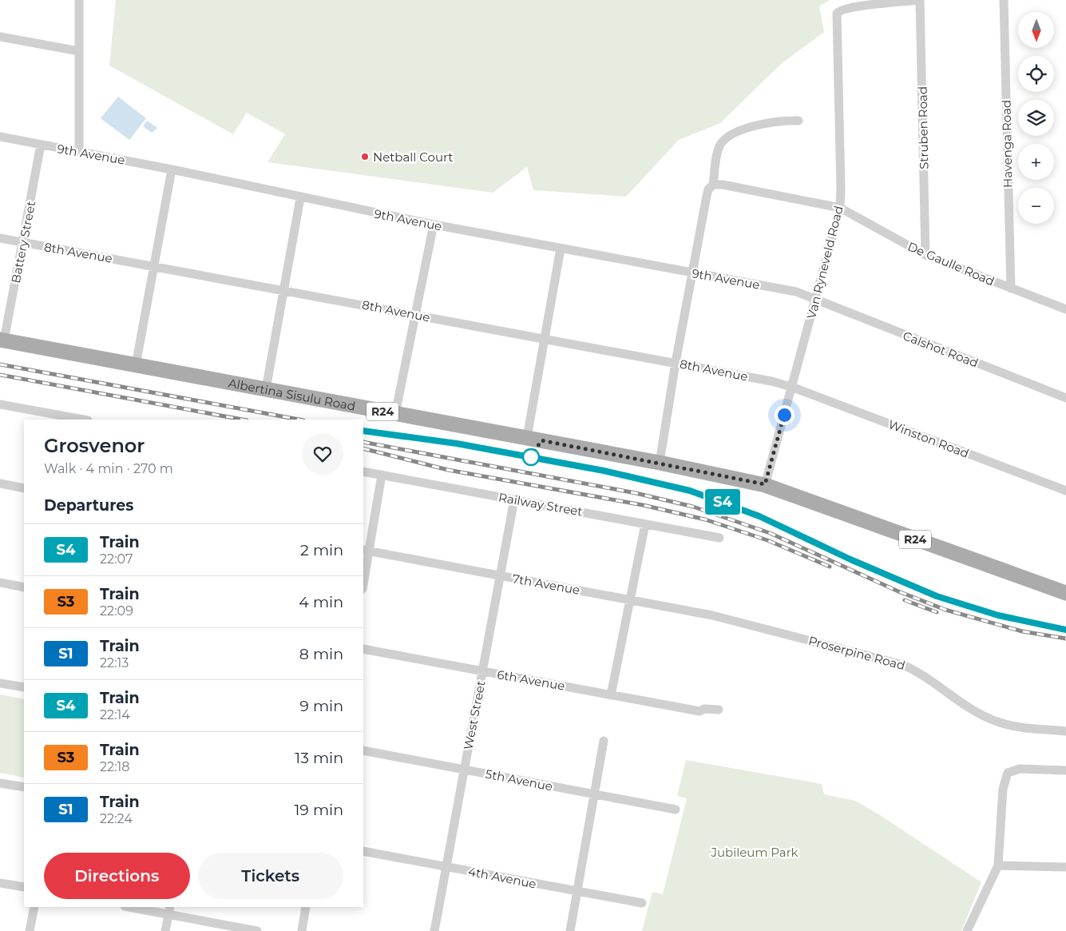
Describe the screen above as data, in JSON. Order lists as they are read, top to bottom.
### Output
{
  "streets": {
    "main road": ["Albertina Sisulu Road", "R24"],
    "street": [
      "Struben Road",
      "Havenga Road",
      "9th Avenue",
      "Battery Street",
      "8th Avenue",
      "Van Ryneveld Road",
      "De Gaulle Road",
      "Calshot Road",
      "Winston Road",
      "Railway Street",
      "7th Avenue",
      "Proserpine Road",
      "6th Avenue",
      "West Street",
      "5th Avenue",
      "4th Avenue"
    ]
  },
  "crossings": [
    ["Struben Road", "Van Ryneveld Road"],
    ["Struben Road", "De Gaulle Road"],
    ["Havenga Road", "De Gaulle Road"],
    ["9th Avenue", "Battery Street"],
    ["9th Avenue", "Van Ryneveld Road"],
    ["9th Avenue", "Calshot Road"],
    ["Battery Street", "8th Avenue"],
    ["Battery Street", "Albertina Sisulu Road"],
    ["8th Avenue", "Van Ryneveld Road"],
    ["8th Avenue", "Winston Road"],
    ["Van Ryneveld Road", "De Gaulle Road"],
    ["Van Ryneveld Road", "Calshot Road"],
    ["Van Ryneveld Road", "Albertina Sisulu Road"],
    ["Van Ryneveld Road", "Winston Road"],
    ["Railway Street", "West Street"],
    ["7th Avenue", "Proserpine Road"],
    ["7th Avenue", "West Street"],
    ["6th Avenue", "West Street"],
    ["West Street", "5th Avenue"],
    ["West Street", "4th Avenue"]
  ],
  "parks": ["Jubileum Park"],
  "places": ["Netball Court"],
  "north": "bottom",
  "page": {
    "on_map": "S4",
    "map_buttons": ["+", "−"],
    "heading": [
      ["Grosvenor", "Walk · 4 min · 270 m"],
      "Departures"
    ],
    "list": [
      {
        "mark": "S4",
        "name": "Train",
        "note": "22:07",
        "value": "2 min"
      },
      {
        "mark": "S3",
        "name": "Train",
        "note": "22:09",
        "value": "4 min"
      },
      {
        "mark": "S1",
        "name": "Train",
        "note": "22:13",
        "value": "8 min"
      },
      {
        "mark": "S4",
        "name": "Train",
        "note": "22:14",
        "value": "9 min"
      },
      {
        "mark": "S3",
        "name": "Train",
        "note": "22:18",
        "value": "13 min"
      },
      {
        "mark": "S1",
        "name": "Train",
        "note": "22:24",
        "value": "19 min"
      }
    ],
    "buttons": ["Directions", "Tickets"]
  }
}
